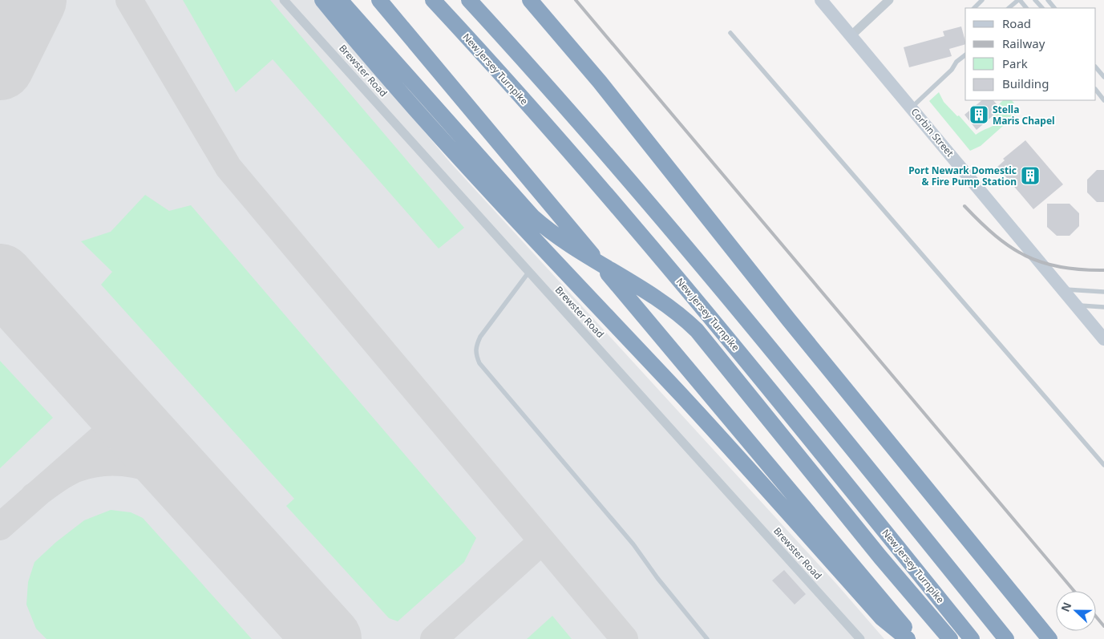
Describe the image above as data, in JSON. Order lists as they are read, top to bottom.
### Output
{
  "streets": {
    "highway": ["New Jersey Turnpike"],
    "main road": ["Corbin Street"],
    "street": ["Brewster Road"]
  },
  "places": {
    "building": ["Stella Maris Chapel", "Port Newark Domestic & Fire Pump Station"]
  },
  "legend": [
    "Road",
    "Railway",
    "Park",
    "Building"
  ],
  "north": "left"
}
